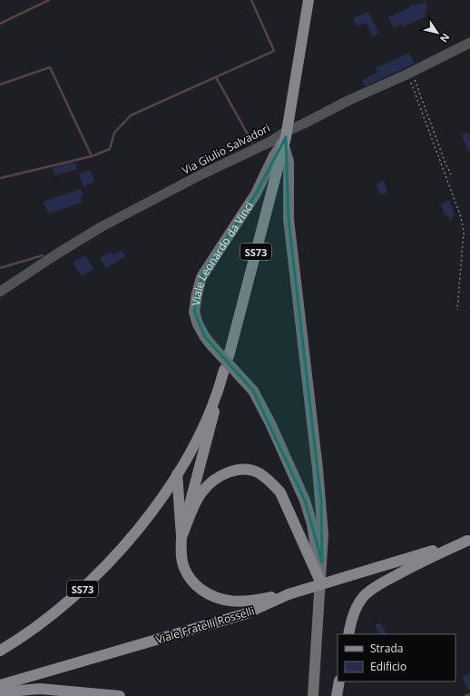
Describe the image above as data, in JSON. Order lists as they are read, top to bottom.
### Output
{
  "streets": {
    "main road": ["SS73", "Viale Leonardo da Vinci", "Viale Fratelli Rosselli"],
    "street": ["Via Giulio Salvadori"]
  },
  "crossings": [
    ["Via Giulio Salvadori", "SS73"],
    ["Via Giulio Salvadori", "Viale Leonardo da Vinci"],
    ["SS73", "Viale Leonardo da Vinci"]
  ],
  "legend": ["Strada", "Edificio"],
  "north": "bottom right"
}
